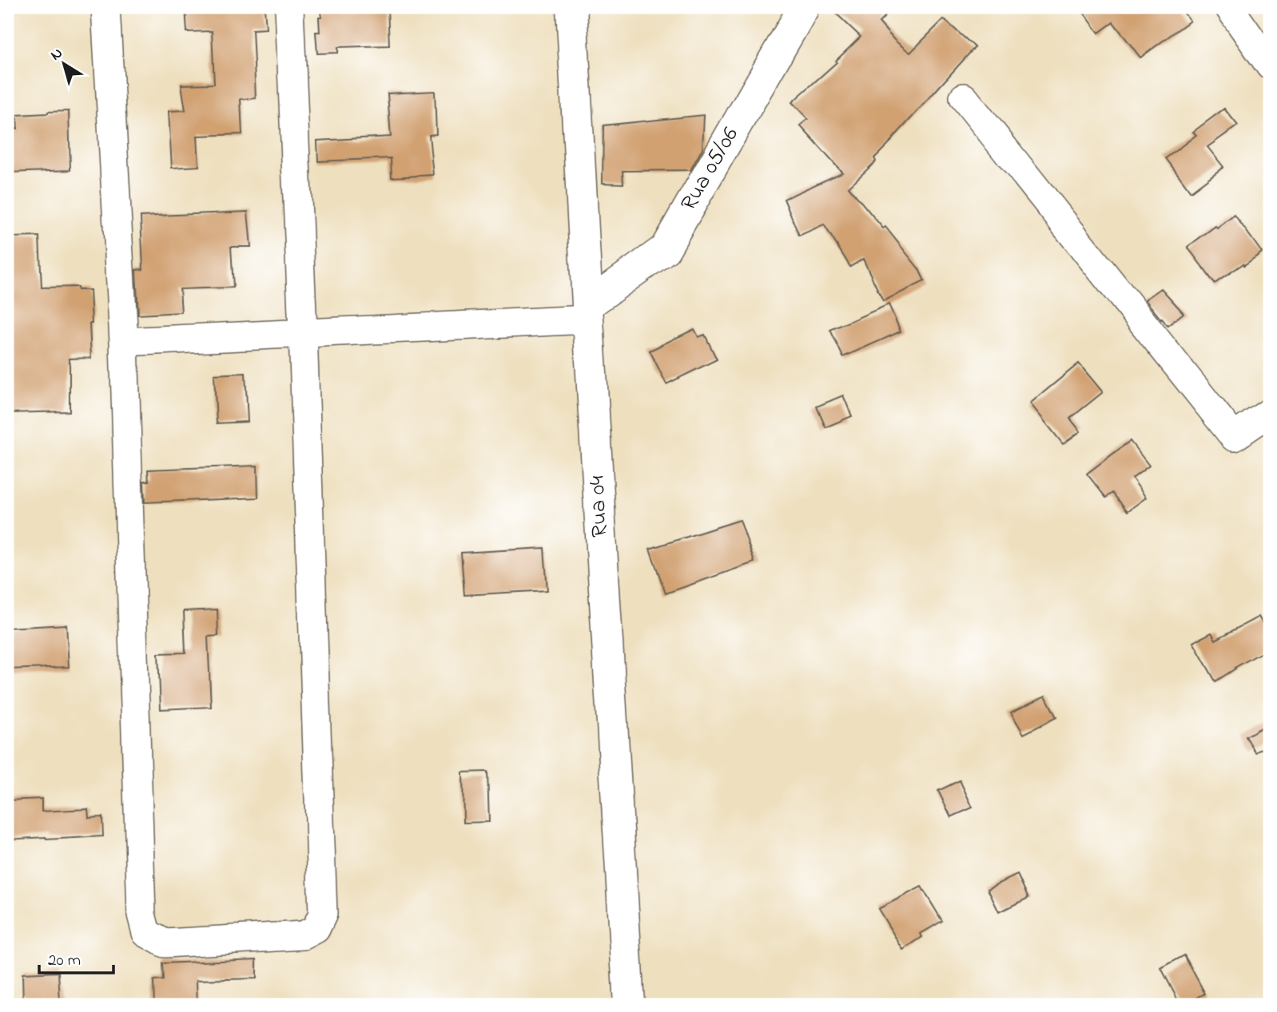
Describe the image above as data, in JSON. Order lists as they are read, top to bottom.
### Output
{
  "streets": {
    "street": ["Rua 05/06", "Rua 04"]
  },
  "crossings": [
    ["Rua 05/06", "Rua 04"]
  ],
  "scale_bar": "20 m",
  "north": "top left"
}
